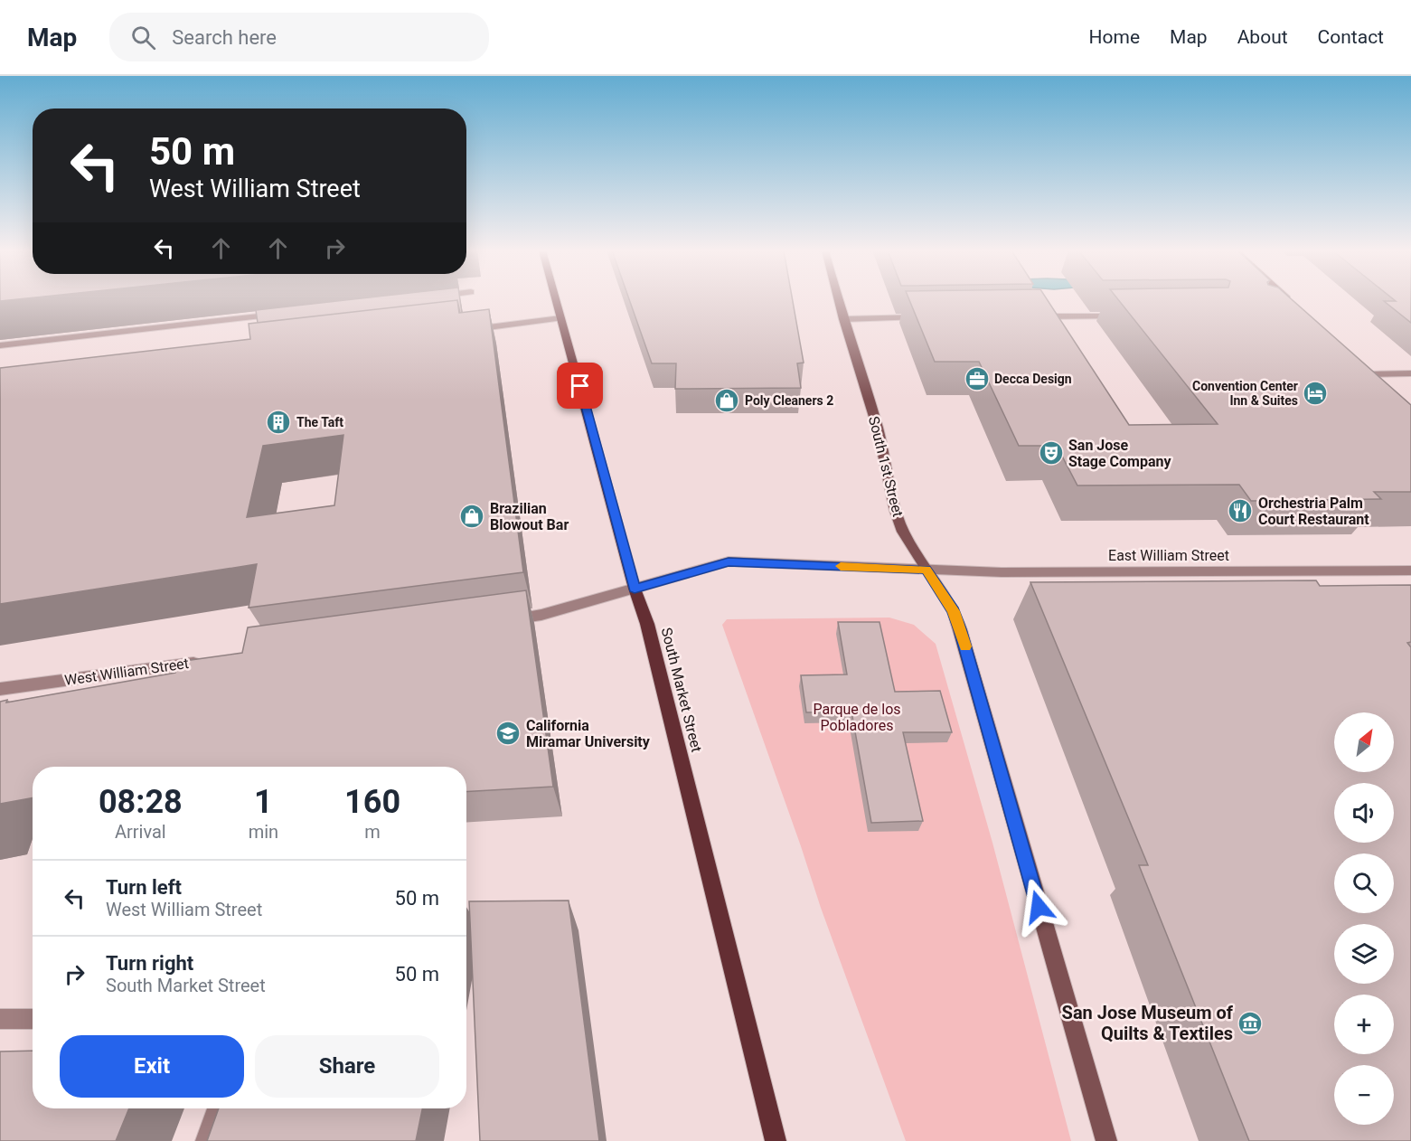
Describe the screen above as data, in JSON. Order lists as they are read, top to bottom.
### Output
{
  "streets": {
    "main road": ["South Market Street"],
    "street": ["South 1st Street", "East William Street", "West William Street"]
  },
  "crossings": [
    ["South 1st Street", "East William Street"]
  ],
  "parks": ["Parque de los Pobladores"],
  "places": {
    "office": ["Decca Design"],
    "hotel": ["Convention Center Inn & Suites"],
    "shop": ["Poly Cleaners 2", "Brazilian Blowout Bar"],
    "building": ["The Taft"],
    "theatre": ["San Jose Stage Company"],
    "restaurant": ["Orchestria Palm Court Restaurant"],
    "school or university": ["California Miramar University"],
    "museum": ["San Jose Museum of Quilts & Textiles"]
  },
  "north": "top right",
  "page": {
    "header": "Map",
    "search": "Search here",
    "nav": [
      "Home",
      "Map",
      "About",
      "Contact"
    ],
    "turn": ["50 m", "West William Street"],
    "map_buttons": ["+", "−"],
    "eta": [
      "08:28",
      "Arrival",
      "1",
      "min",
      "160",
      "m"
    ],
    "list": [
      {
        "name": "Turn left",
        "note": "West William Street",
        "value": "50 m"
      },
      {
        "name": "Turn right",
        "note": "South Market Street",
        "value": "50 m"
      }
    ],
    "buttons": ["Exit", "Share"]
  }
}
